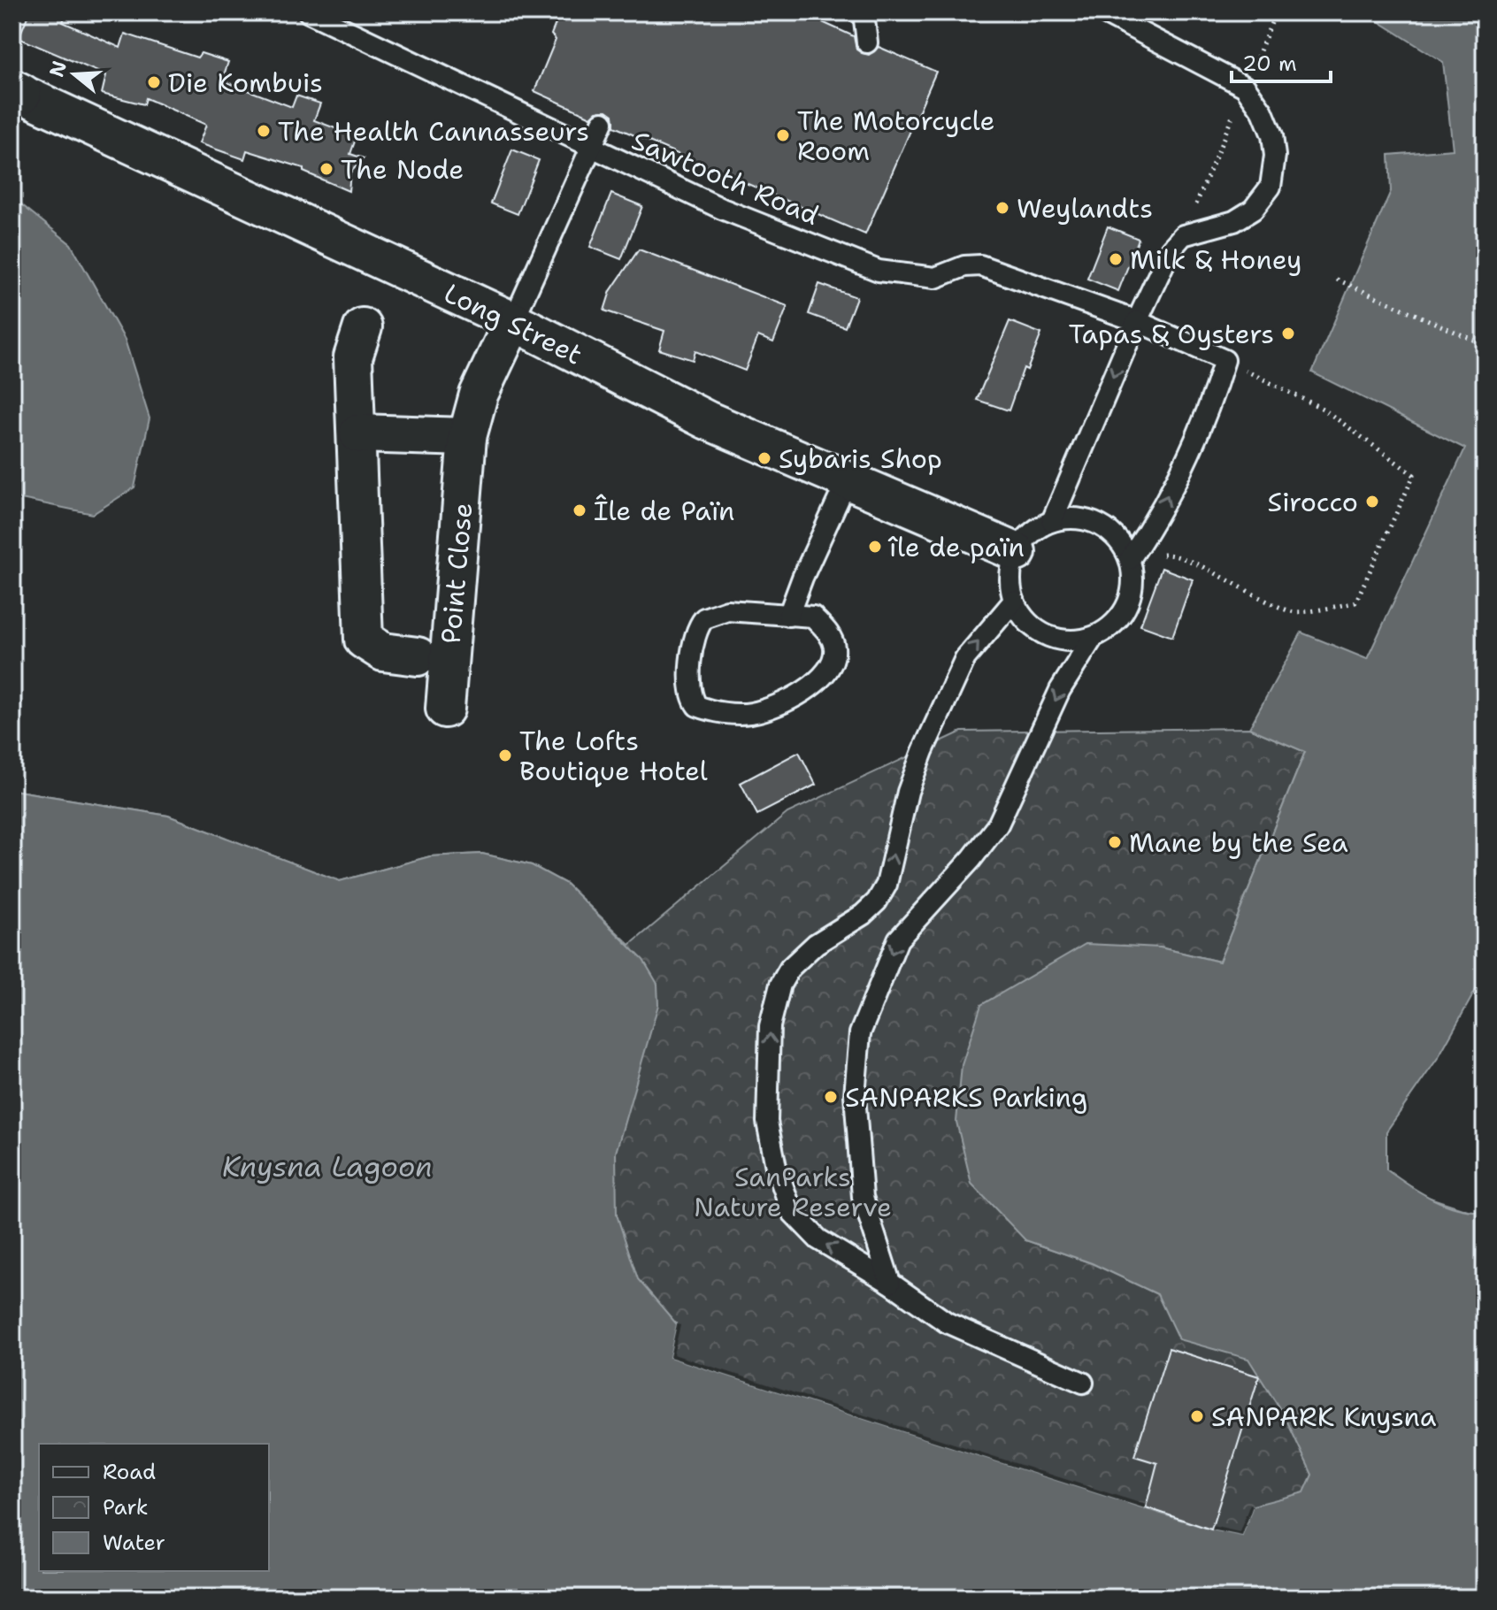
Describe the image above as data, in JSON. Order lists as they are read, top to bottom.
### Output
{
  "streets": {
    "street": ["Long Street", "Point Close"],
    "lane": ["Sawtooth Road"]
  },
  "crossings": [
    ["Long Street", "Point Close"]
  ],
  "water": ["Knysna Lagoon"],
  "parks": ["SanParks Nature Reserve"],
  "places": [
    "Die Kombuis",
    "The Health Cannasseurs",
    "The Motorcycle Room",
    "The Node",
    "Weylandts",
    "Milk & Honey",
    "Tapas & Oysters",
    "Sybaris Shop",
    "Sirocco",
    "Île de Païn",
    "île de païn",
    "The Lofts Boutique Hotel",
    "Mane by the Sea",
    "SANPARKS Parking",
    "SANPARK Knysna"
  ],
  "legend": ["Road", "Park", "Water"],
  "scale_bar": "20 m",
  "north": "left"
}
